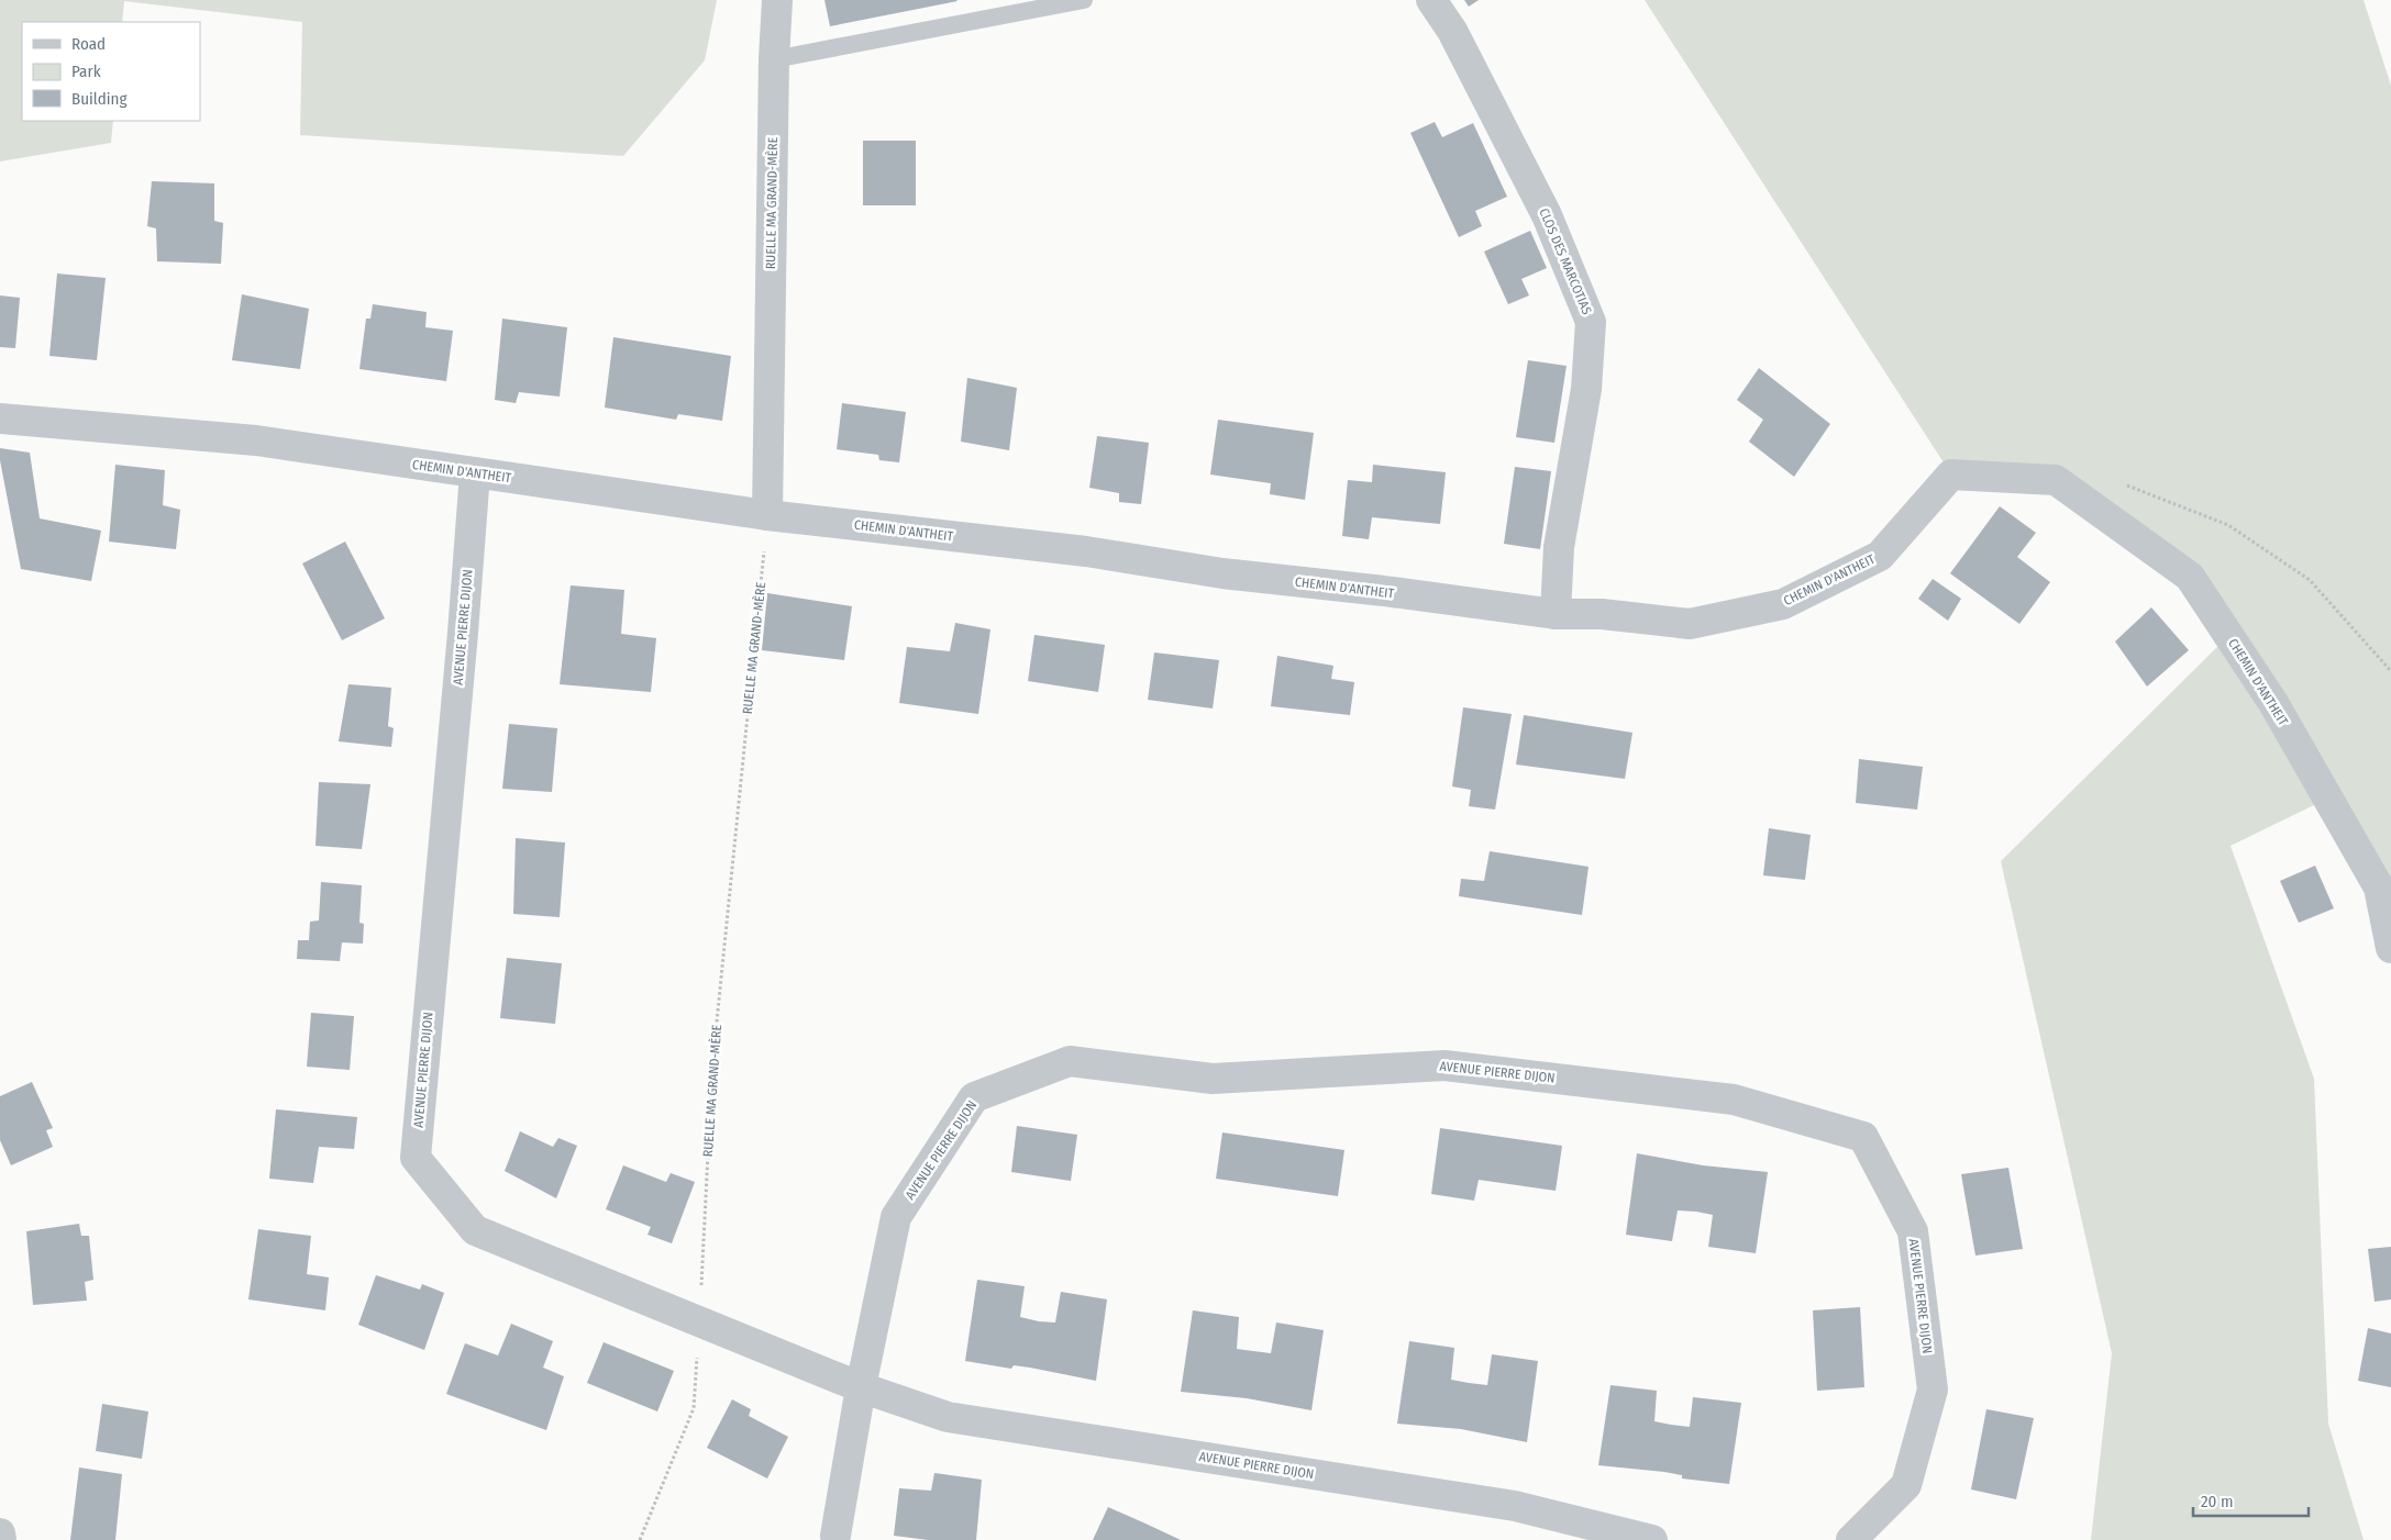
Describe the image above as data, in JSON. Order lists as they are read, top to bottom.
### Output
{
  "streets": {
    "street": [
      "RUELLE MA GRAND-MÈRE",
      "CLOS DES MARCOTIAS",
      "CHEMIN D'ANTHEIT",
      "AVENUE PIERRE DIJON"
    ]
  },
  "crossings": [
    ["RUELLE MA GRAND-MÈRE", "CHEMIN D'ANTHEIT"],
    ["RUELLE MA GRAND-MÈRE", "AVENUE PIERRE DIJON"],
    ["CLOS DES MARCOTIAS", "CHEMIN D'ANTHEIT"],
    ["CHEMIN D'ANTHEIT", "AVENUE PIERRE DIJON"]
  ],
  "legend": ["Road", "Park", "Building"],
  "scale_bar": "20 m"
}
